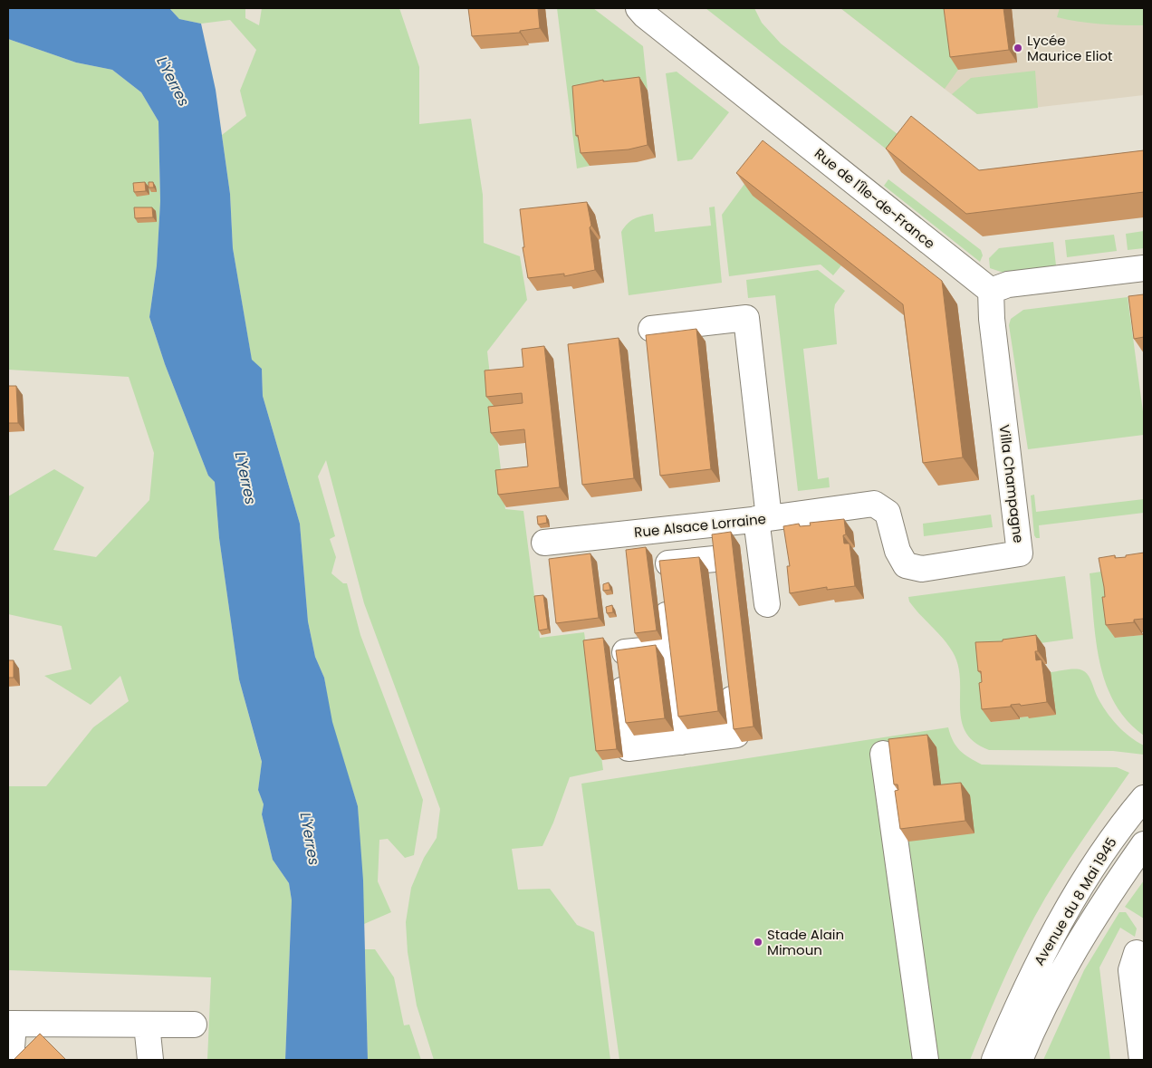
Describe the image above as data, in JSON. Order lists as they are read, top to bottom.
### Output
{
  "streets": {
    "street": [
      "Rue de l'Île-de-France",
      "Villa Champagne",
      "Rue Alsace Lorraine",
      "Avenue du 8 Mai 1945"
    ]
  },
  "crossings": [
    ["Rue de l'Île-de-France", "Villa Champagne"],
    ["Villa Champagne", "Rue Alsace Lorraine"]
  ],
  "water": ["L'Yerres"],
  "places": ["Lycée Maurice Eliot", "Stade Alain Mimoun"]
}
